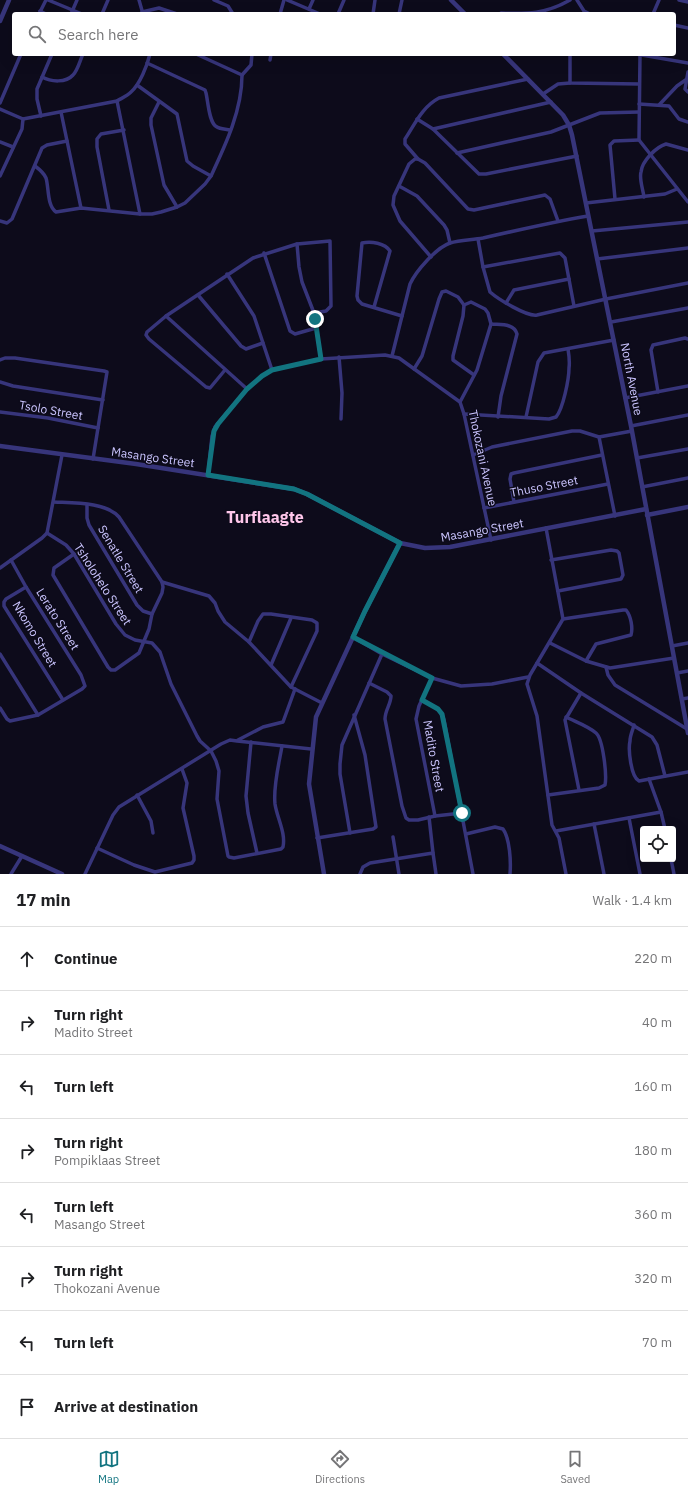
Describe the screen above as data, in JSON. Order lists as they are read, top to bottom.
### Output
{
  "streets": {
    "street": [
      "North Avenue",
      "Tsolo Street",
      "Masango Street",
      "Thokozani Avenue",
      "Thuso Street",
      "Senatle Street",
      "Tsholohelo Street",
      "Lerato Street",
      "Nkomo Street",
      "Madito Street"
    ]
  },
  "crossings": [
    ["North Avenue", "Masango Street"],
    ["Masango Street", "Thokozani Avenue"],
    ["Thokozani Avenue", "Thuso Street"],
    ["Lerato Street", "Nkomo Street"]
  ],
  "districts": ["Turflaagte"],
  "page": {
    "search": "Search here",
    "heading": ["17 min", "Walk · 1.4 km"],
    "list": [
      ["Continue", "220 m"],
      ["Turn right", "Madito Street", "40 m"],
      ["Turn left", "160 m"],
      ["Turn right", "Pompiklaas Street", "180 m"],
      ["Turn left", "Masango Street", "360 m"],
      ["Turn right", "Thokozani Avenue", "320 m"],
      ["Turn left", "70 m"],
      "Arrive at destination"
    ],
    "nav": ["Map", "Directions", "Saved"]
  }
}
